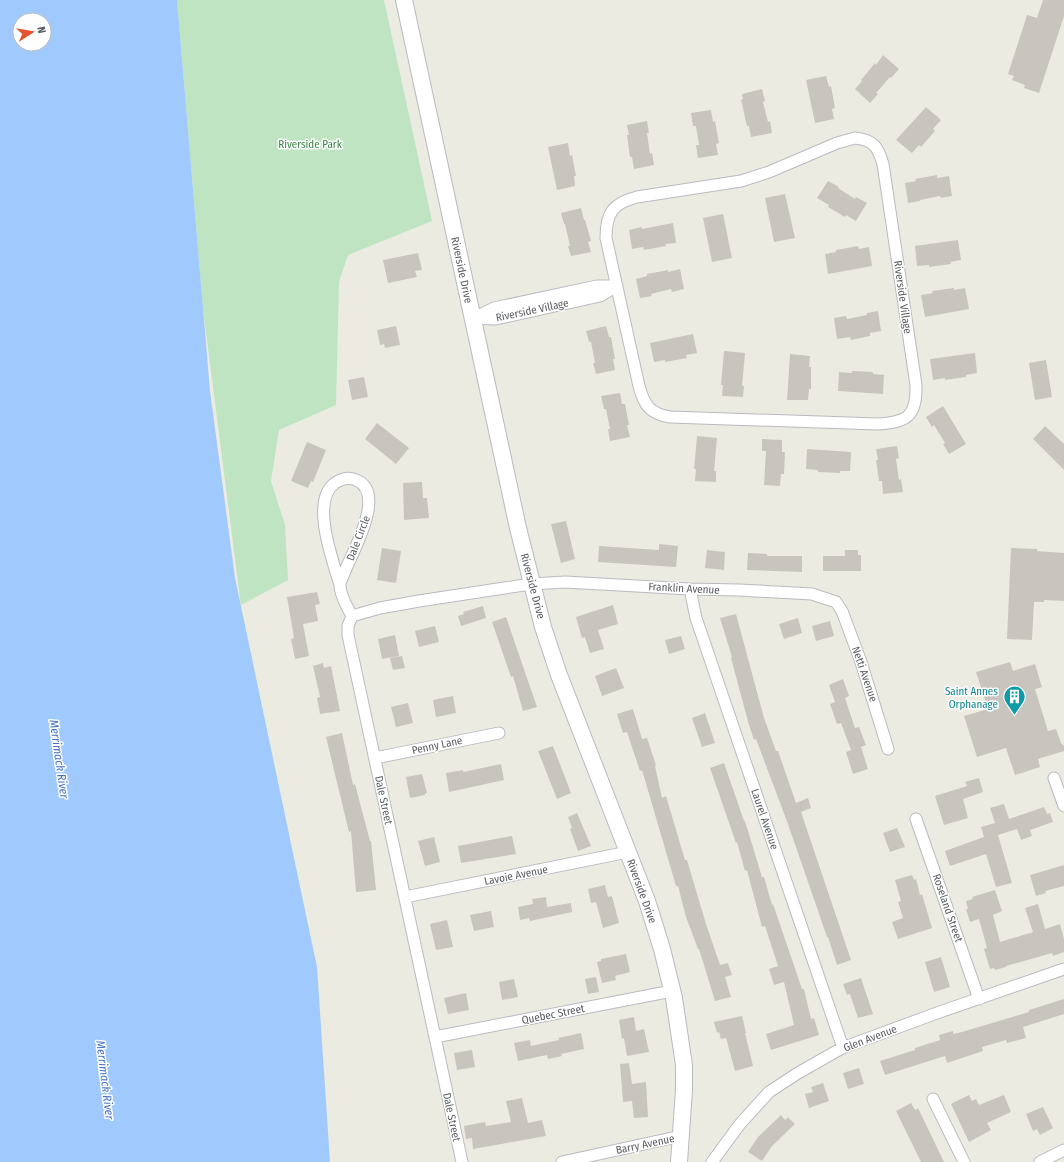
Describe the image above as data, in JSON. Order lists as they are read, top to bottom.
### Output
{
  "streets": {
    "main road": ["Riverside Drive"],
    "street": [
      "Riverside Village",
      "Dale Circle",
      "Franklin Avenue",
      "Netti Avenue",
      "Penny Lane",
      "Dale Street",
      "Laurel Avenue",
      "Lavoie Avenue",
      "Roseland Street",
      "Quebec Street",
      "Glen Avenue",
      "Barry Avenue"
    ]
  },
  "crossings": [
    ["Riverside Drive", "Riverside Village"],
    ["Riverside Drive", "Franklin Avenue"],
    ["Riverside Drive", "Lavoie Avenue"],
    ["Riverside Drive", "Quebec Street"],
    ["Riverside Drive", "Barry Avenue"],
    ["Dale Circle", "Dale Street"],
    ["Franklin Avenue", "Netti Avenue"],
    ["Franklin Avenue", "Laurel Avenue"],
    ["Penny Lane", "Dale Street"],
    ["Dale Street", "Lavoie Avenue"],
    ["Dale Street", "Quebec Street"],
    ["Laurel Avenue", "Glen Avenue"],
    ["Roseland Street", "Glen Avenue"]
  ],
  "water": ["Merrimack River"],
  "parks": ["Riverside Park"],
  "places": {
    "building": ["Saint Annes Orphanage"]
  },
  "north": "right"
}
